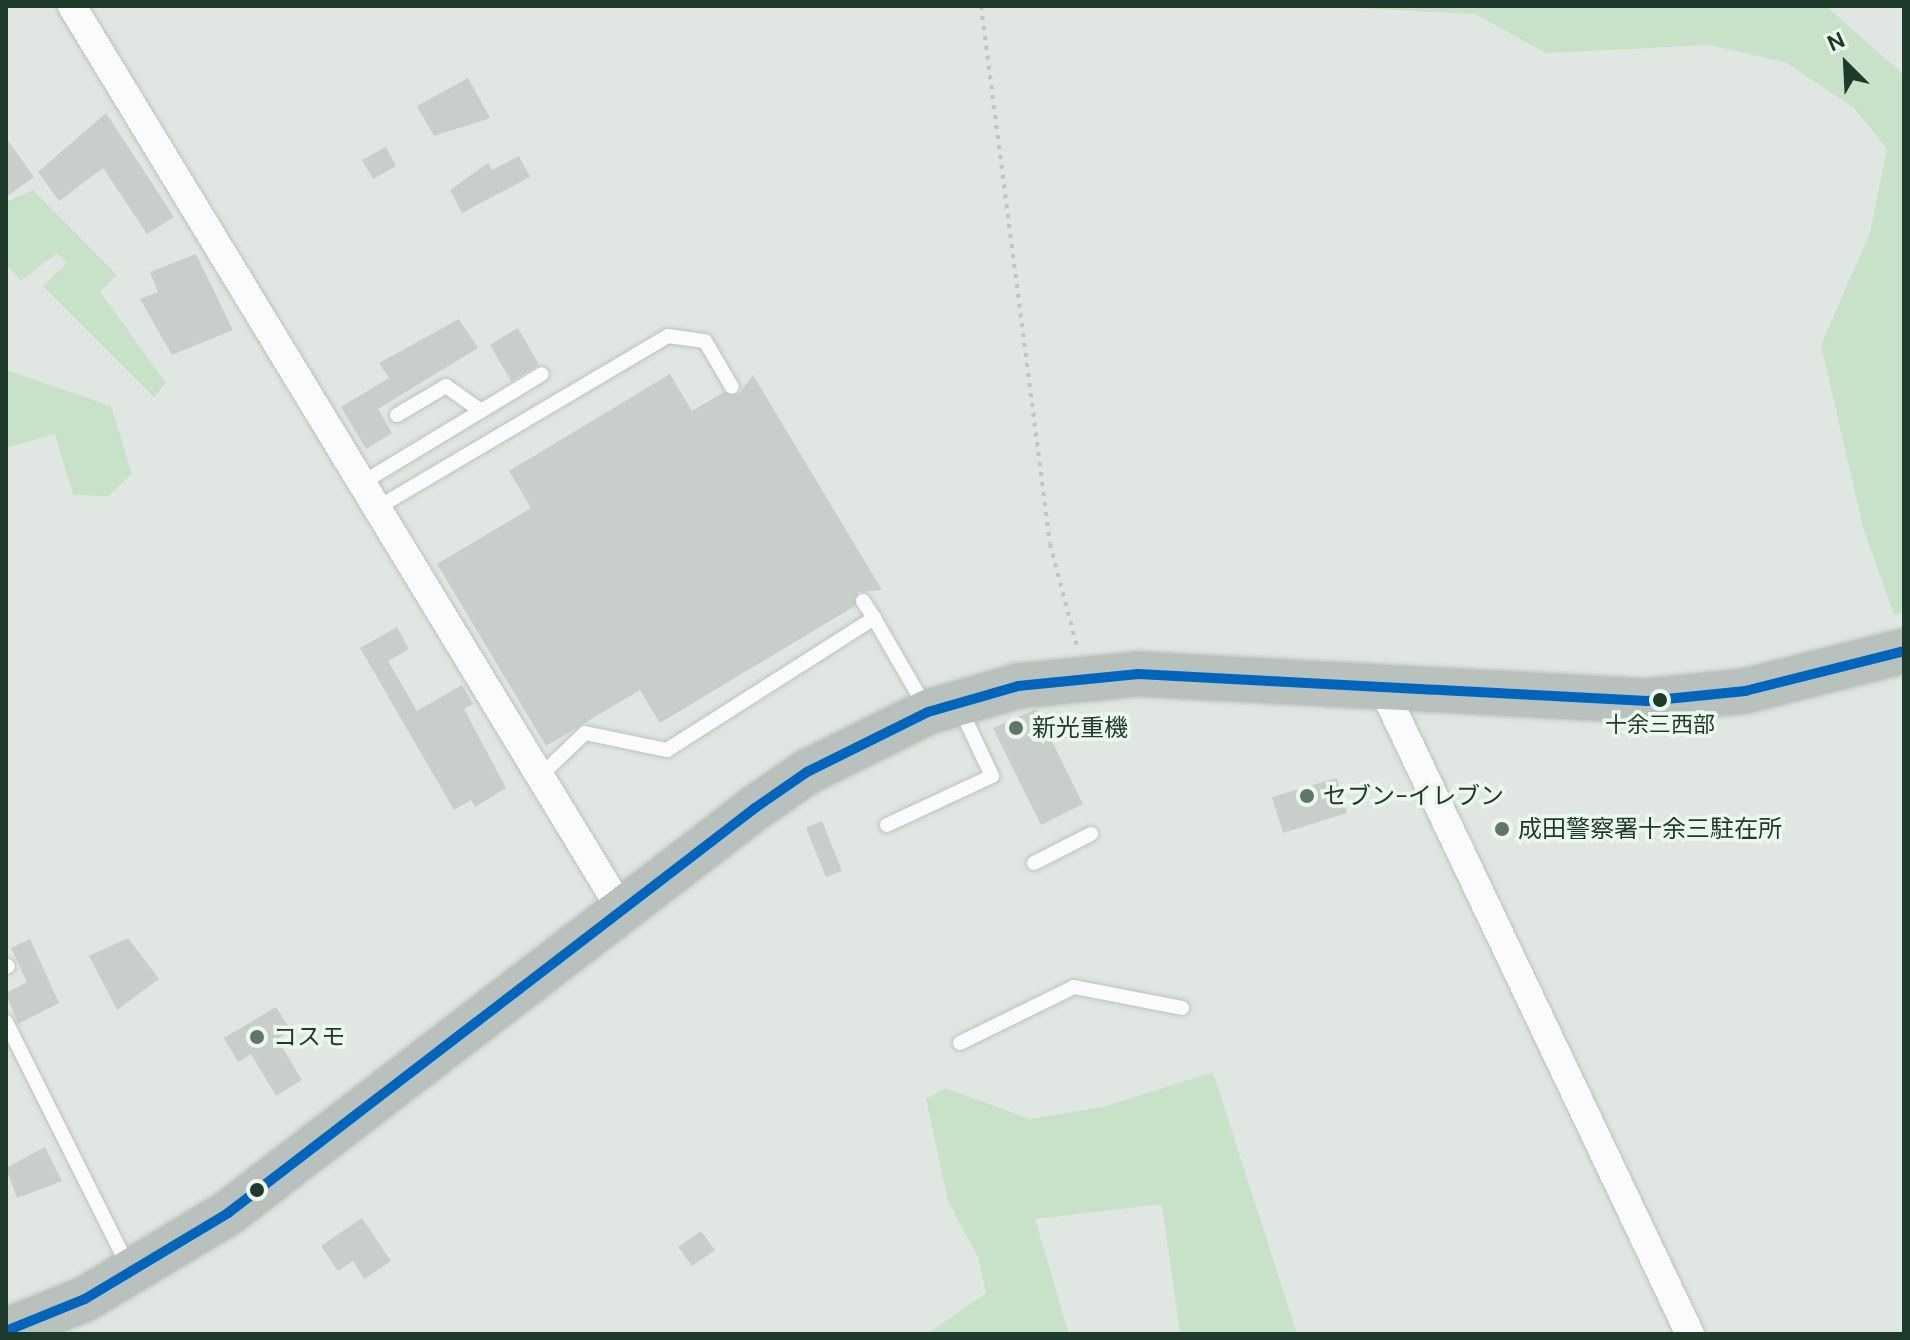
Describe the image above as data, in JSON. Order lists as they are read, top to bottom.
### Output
{
  "places": [
    "十余三西部",
    "新光重機",
    "セブン-イレブン",
    "成田警察署十余三駐在所",
    "コスモ"
  ],
  "north": "top left"
}
